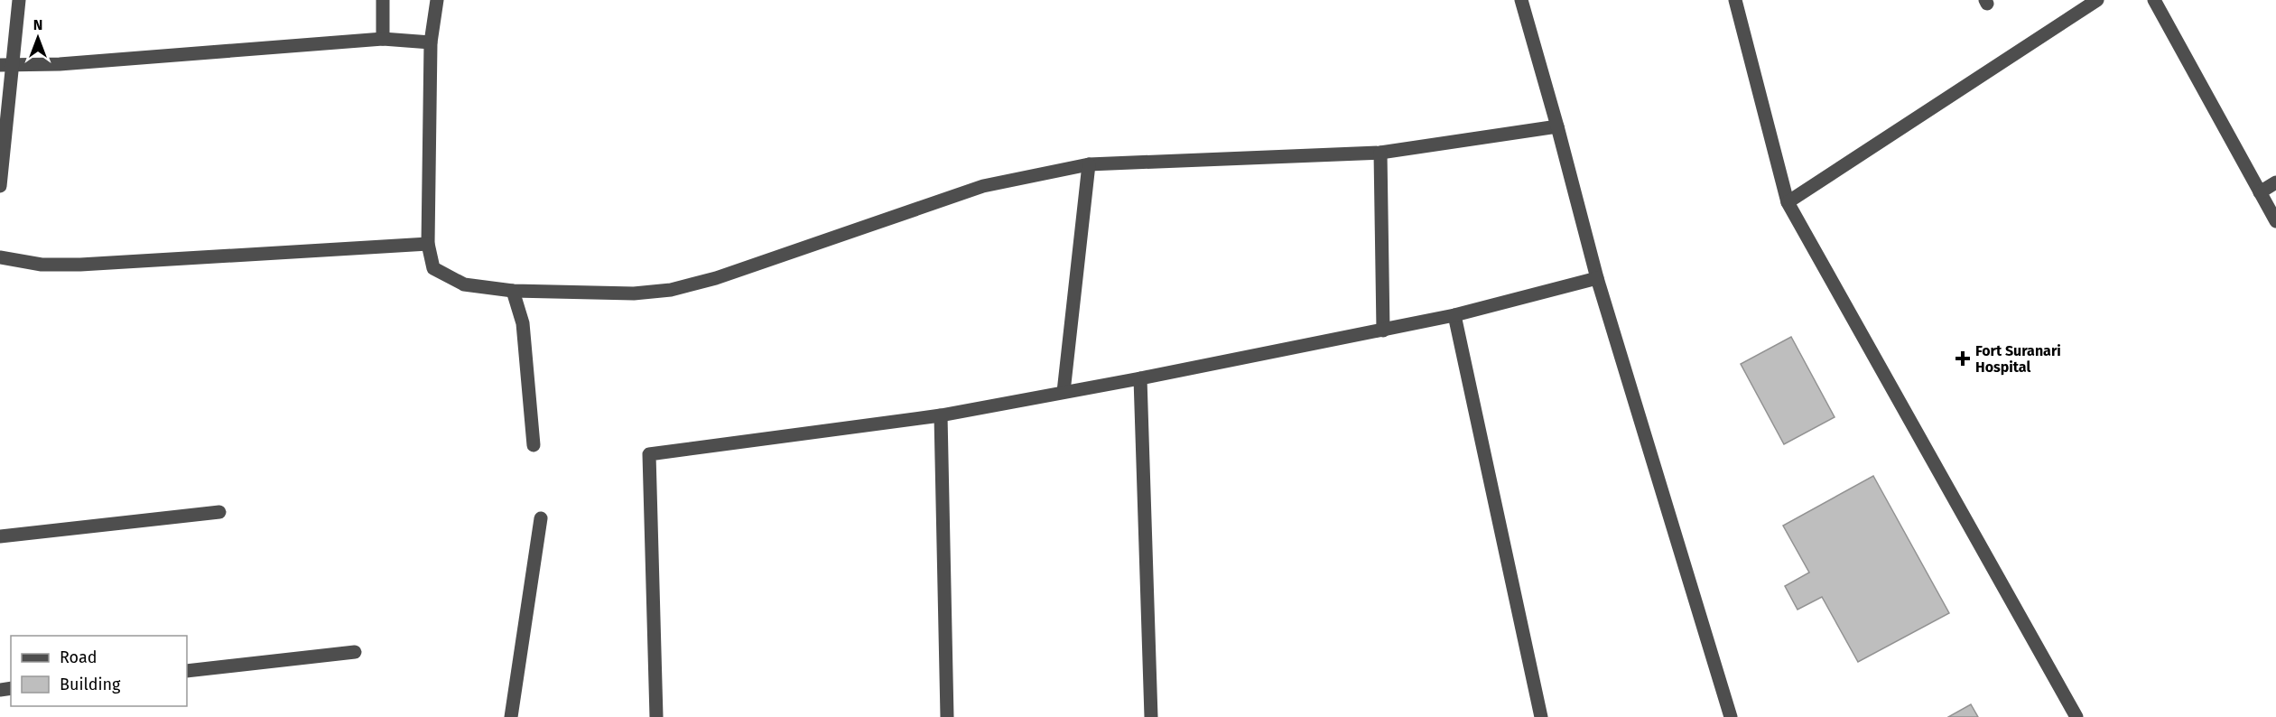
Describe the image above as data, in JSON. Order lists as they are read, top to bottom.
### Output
{
  "places": {
    "health": ["Fort Suranari Hospital"]
  },
  "legend": ["Road", "Building"],
  "north": "top"
}
